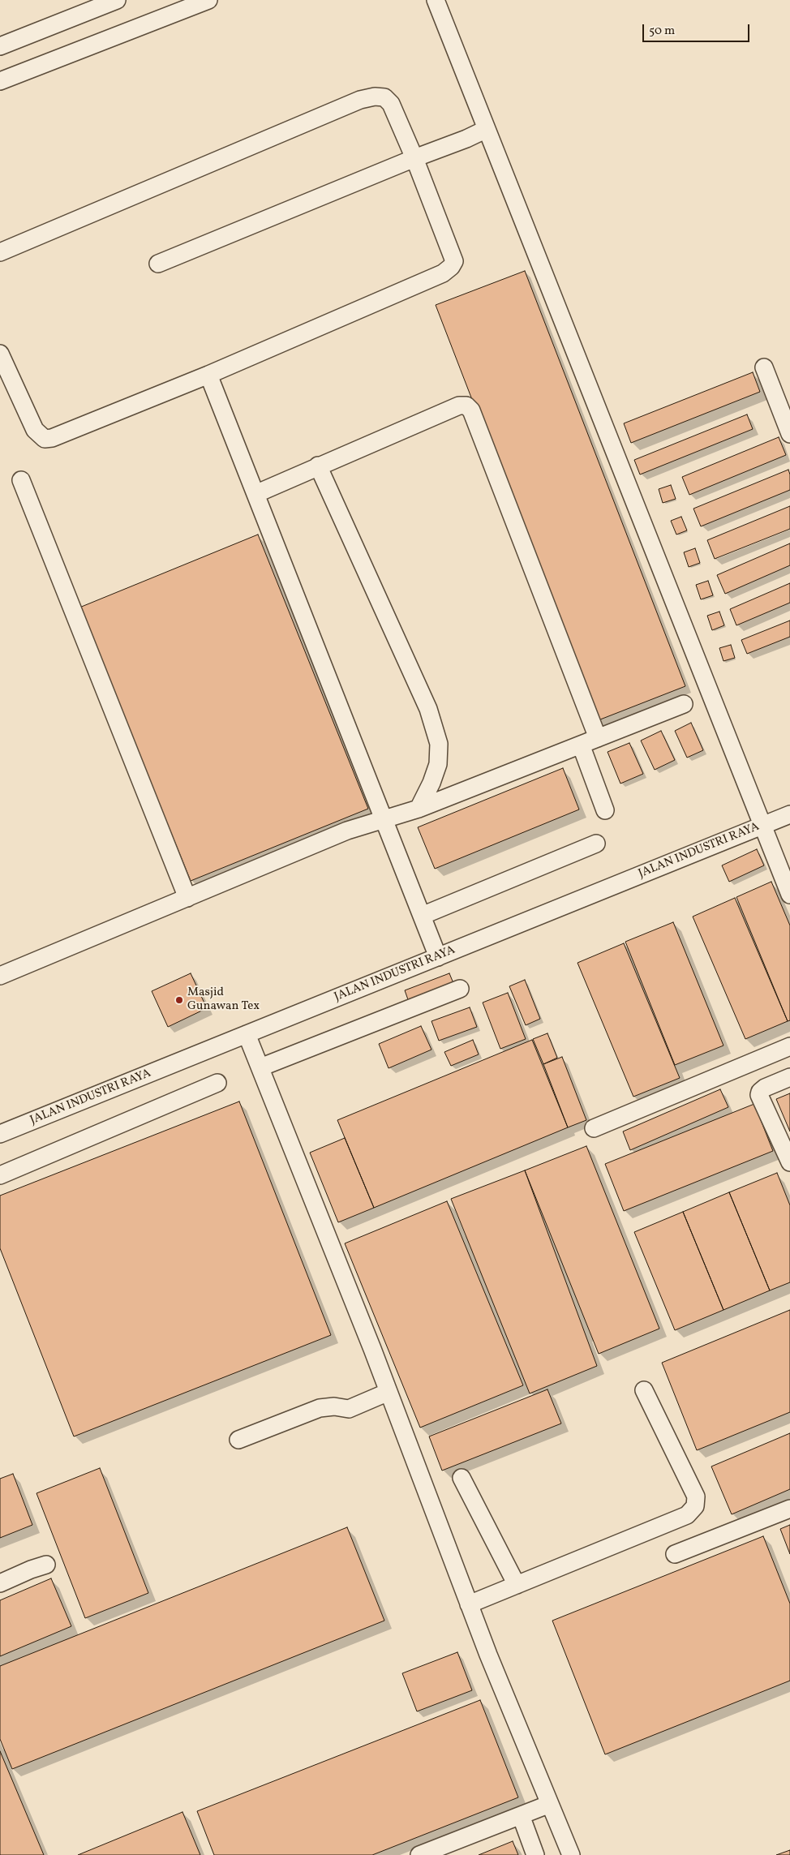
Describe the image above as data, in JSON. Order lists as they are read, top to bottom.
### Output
{
  "streets": {
    "street": ["JALAN INDUSTRI RAYA"]
  },
  "places": ["Masjid Gunawan Tex"],
  "scale_bar": "50 m"
}
